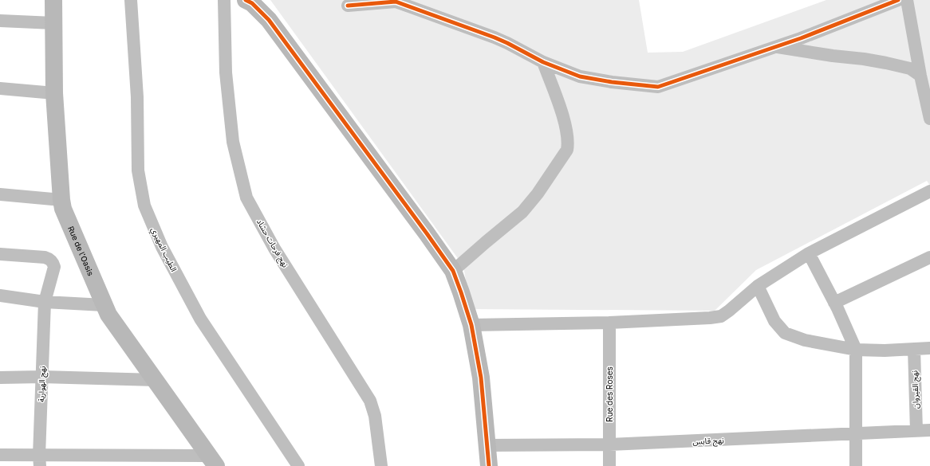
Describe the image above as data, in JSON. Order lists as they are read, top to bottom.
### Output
{
  "streets": {
    "street": [
      "نهج فرحات حشاد",
      "الطيب المهيري",
      "Rue de l'Oasis",
      "نهج الهوارية",
      "نهج القيروان",
      "Rue des Roses",
      "نهج قابس"
    ]
  },
  "crossings": [
    ["نهج القيروان", "نهج قابس"],
    ["Rue des Roses", "نهج قابس"]
  ]
}
